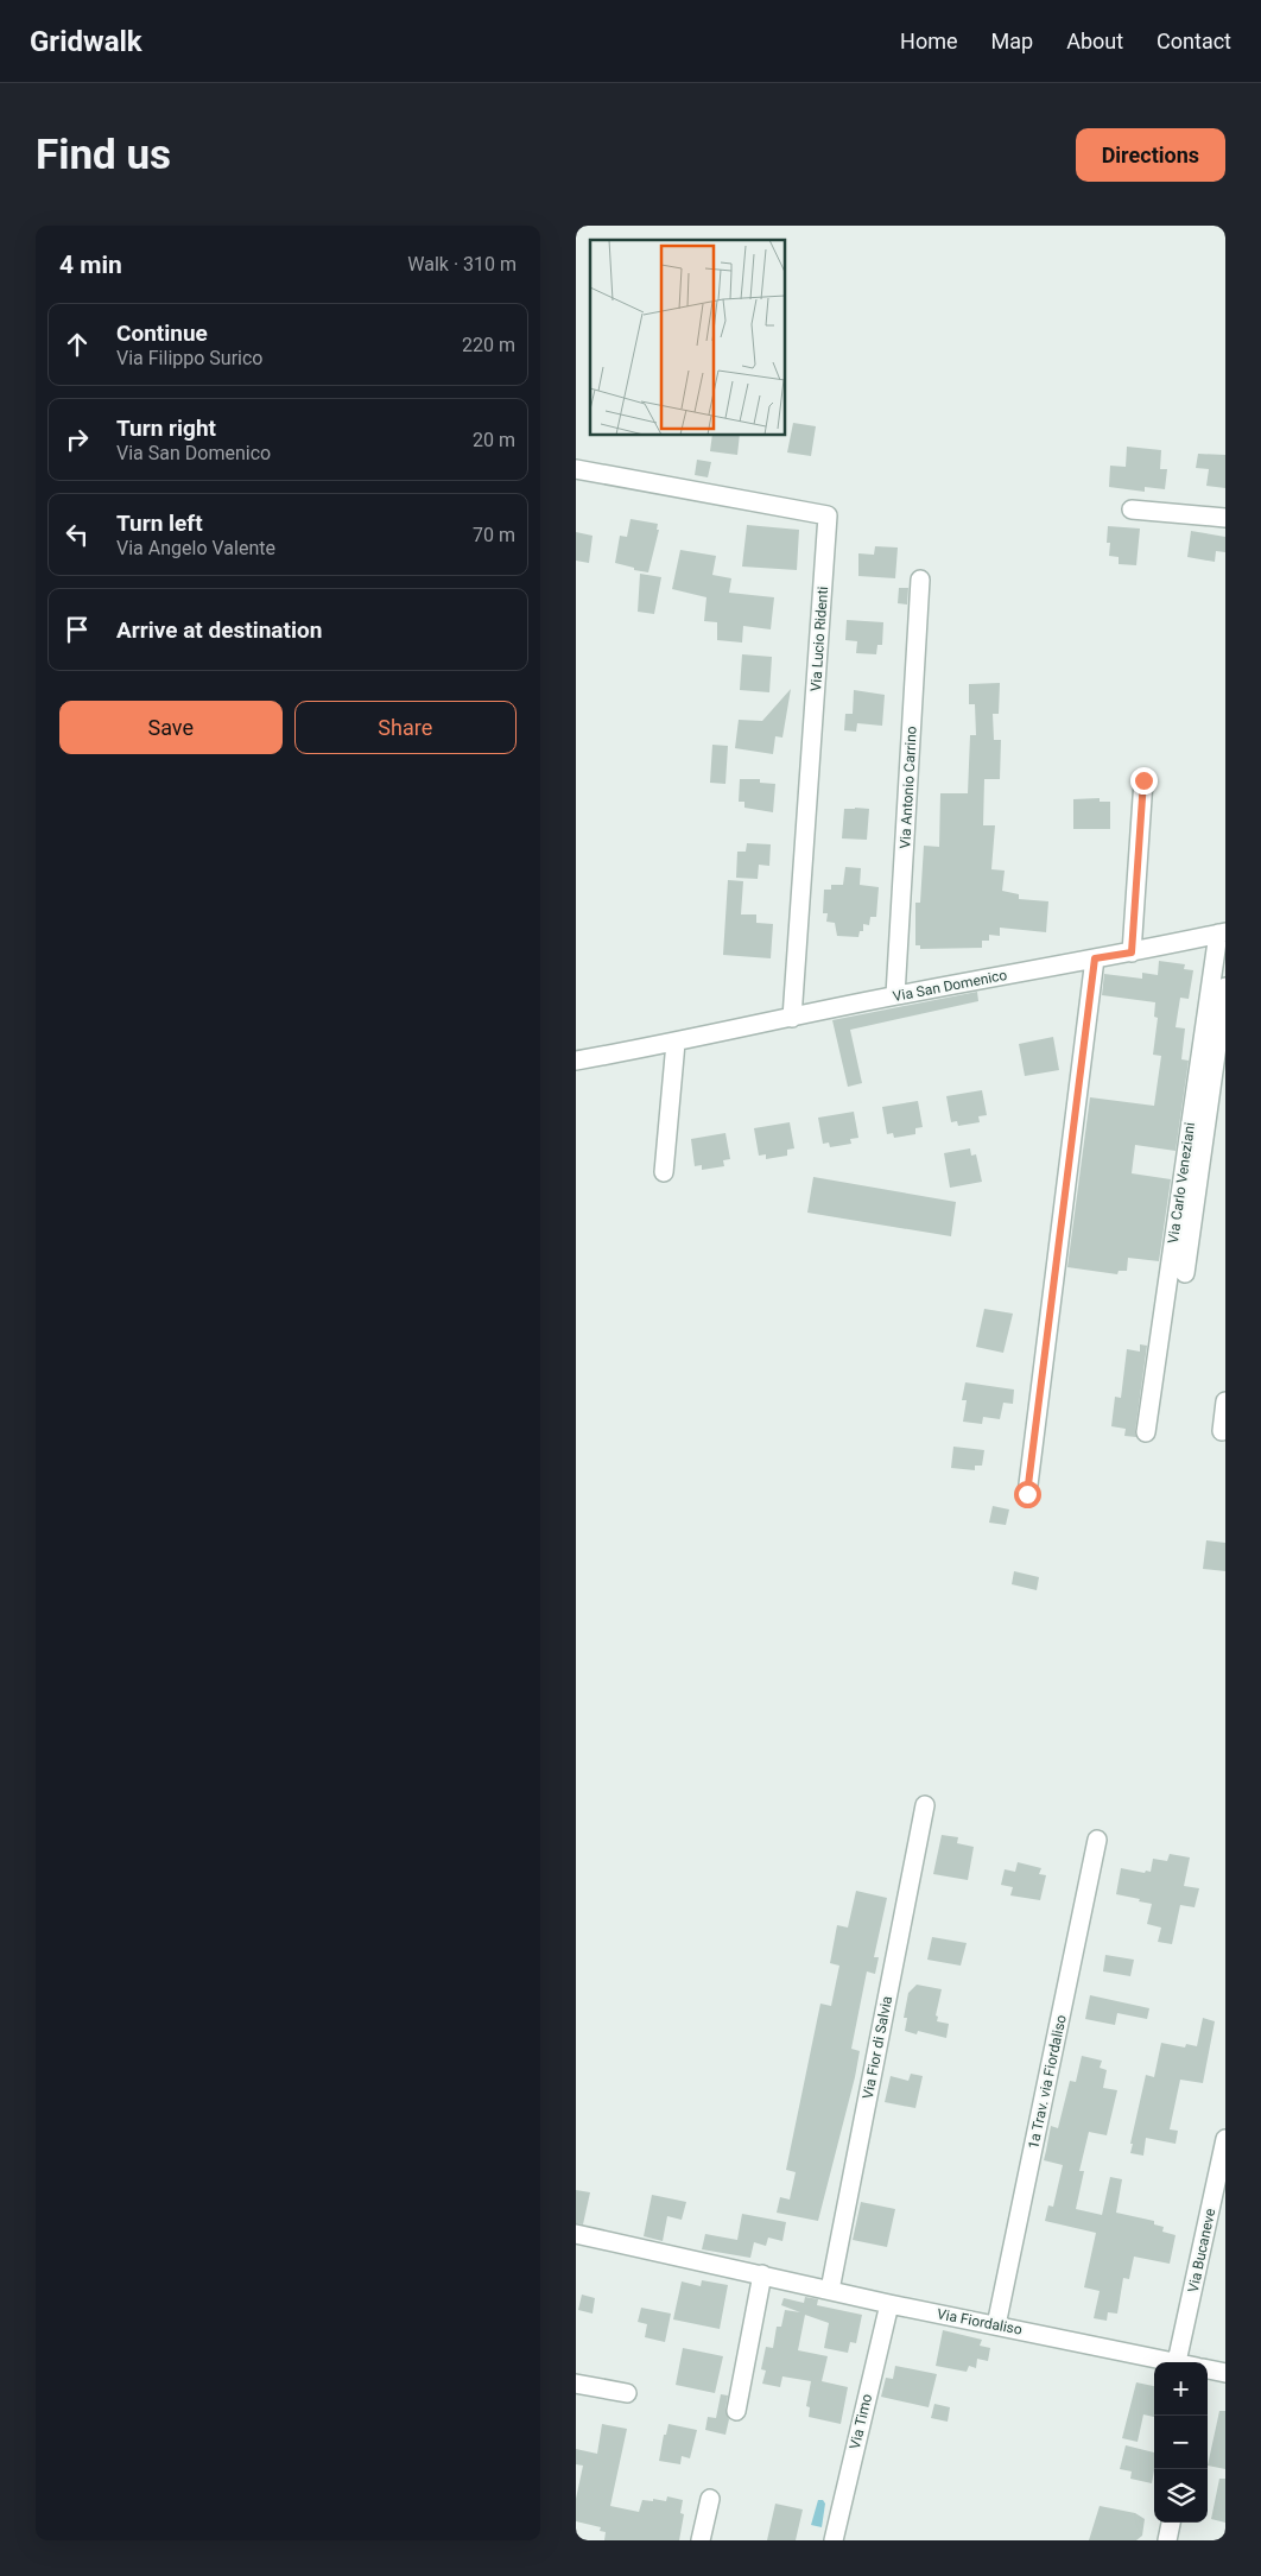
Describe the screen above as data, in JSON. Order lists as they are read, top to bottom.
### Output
{
  "streets": {
    "street": [
      "Via Lucio Ridenti",
      "Via Antonio Carrino",
      "Via San Domenico",
      "Via Carlo Veneziani",
      "Via Fior di Salvia",
      "1a Trav. via Fiordaliso",
      "Via Bucaneve",
      "Via Fiordaliso",
      "Via Timo"
    ]
  },
  "crossings": [
    ["Via Lucio Ridenti", "Via San Domenico"],
    ["Via Antonio Carrino", "Via San Domenico"],
    ["Via San Domenico", "Via Carlo Veneziani"],
    ["Via Fior di Salvia", "Via Fiordaliso"],
    ["1a Trav. via Fiordaliso", "Via Fiordaliso"],
    ["Via Bucaneve", "Via Fiordaliso"],
    ["Via Fiordaliso", "Via Timo"]
  ],
  "page": {
    "header": "Gridwalk",
    "nav": [
      "Home",
      "Map",
      "About",
      "Contact"
    ],
    "buttons": [
      "Directions",
      ["Save", "Share"]
    ],
    "title": "Find us",
    "heading": ["4 min", "Walk · 310 m"],
    "list": [
      ["Continue", "Via Filippo Surico", "220 m"],
      ["Turn right", "Via San Domenico", "20 m"],
      ["Turn left", "Via Angelo Valente", "70 m"],
      "Arrive at destination"
    ],
    "map_buttons": ["+", "−"]
  }
}
